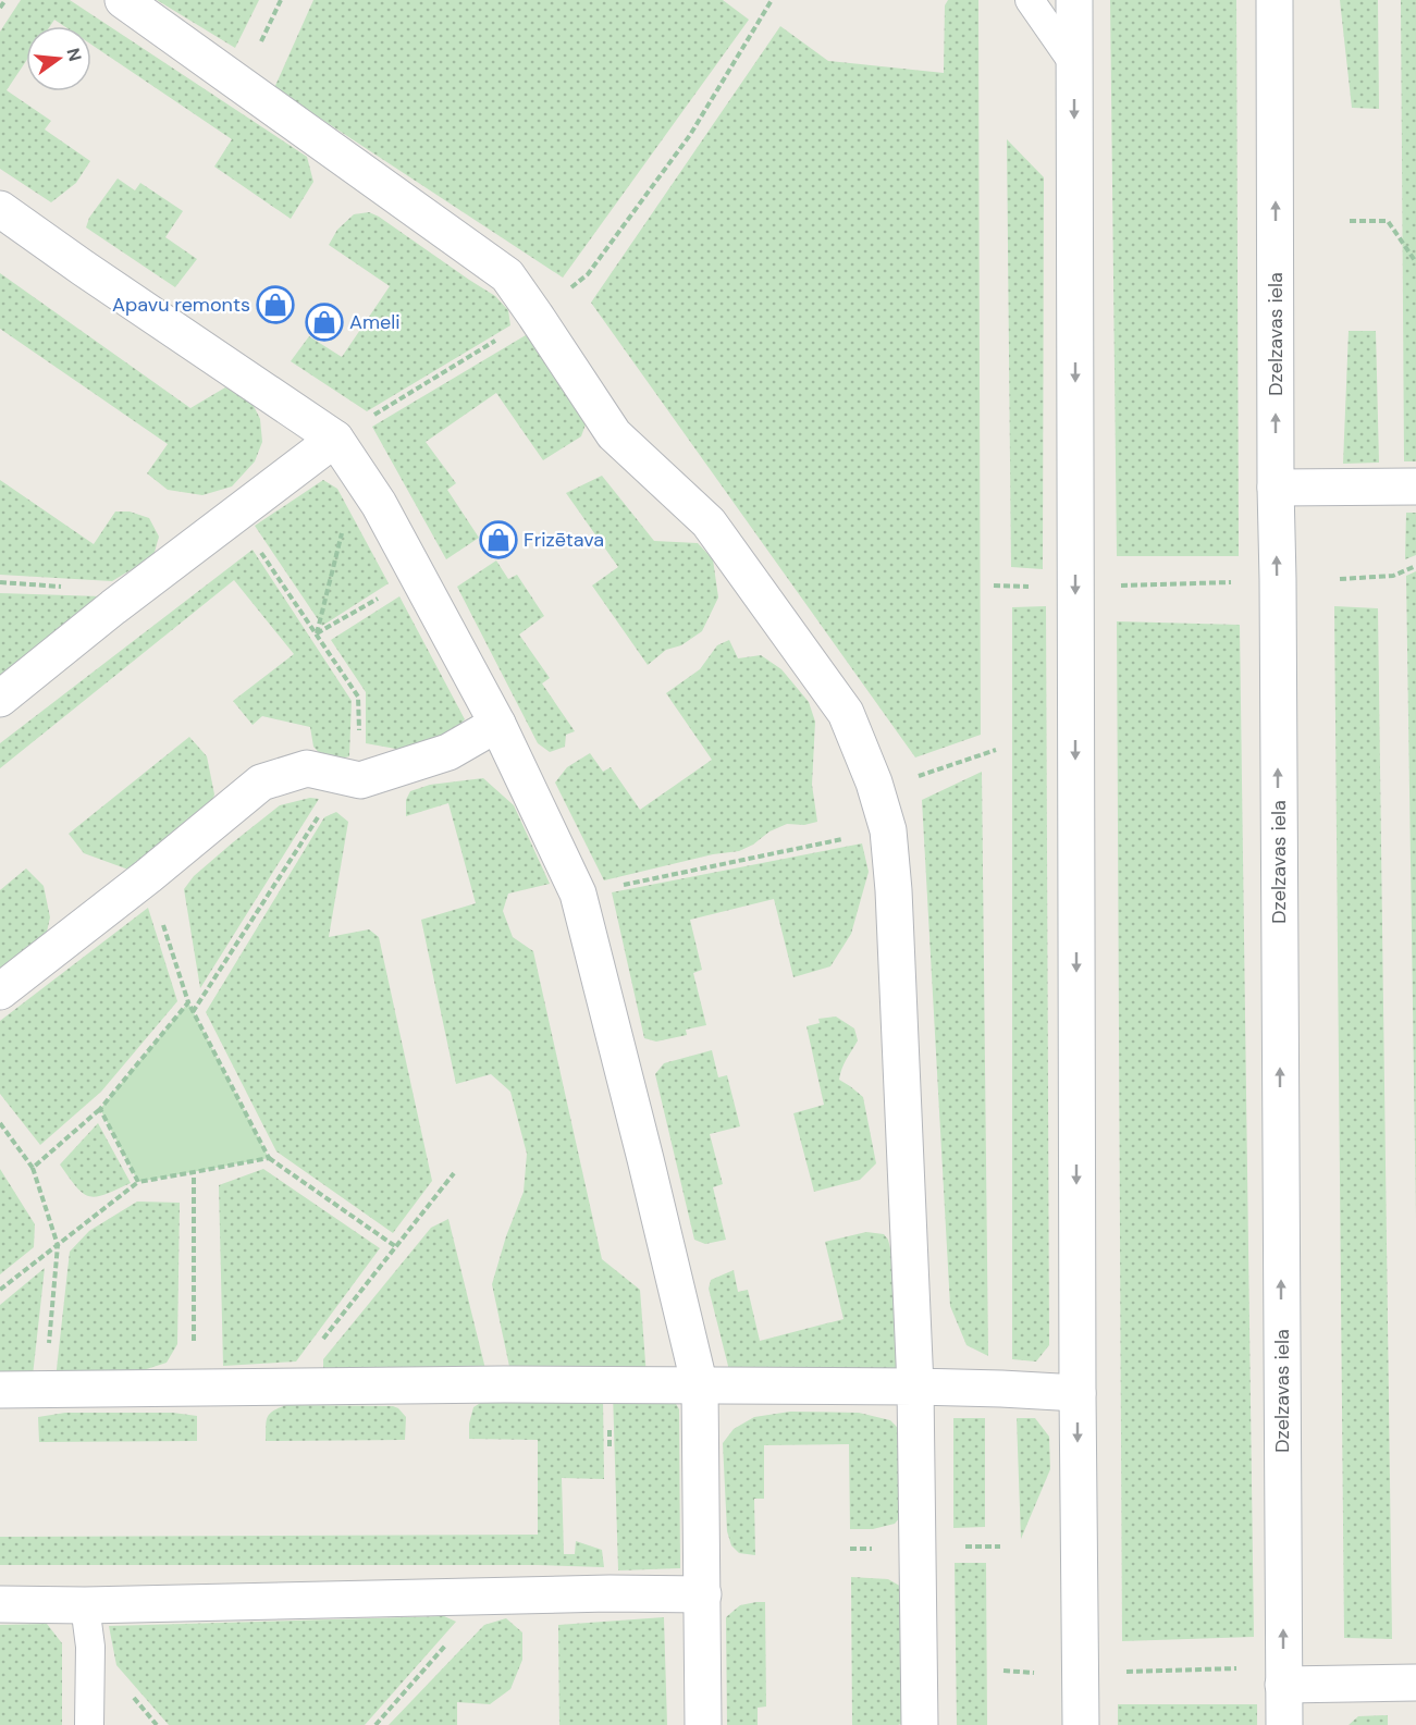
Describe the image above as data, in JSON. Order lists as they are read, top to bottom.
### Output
{
  "streets": {
    "street": ["Dzelzavas iela"]
  },
  "places": {
    "shop": ["Apavu remonts", "Ameli", "Frizētava"]
  },
  "north": "right"
}
